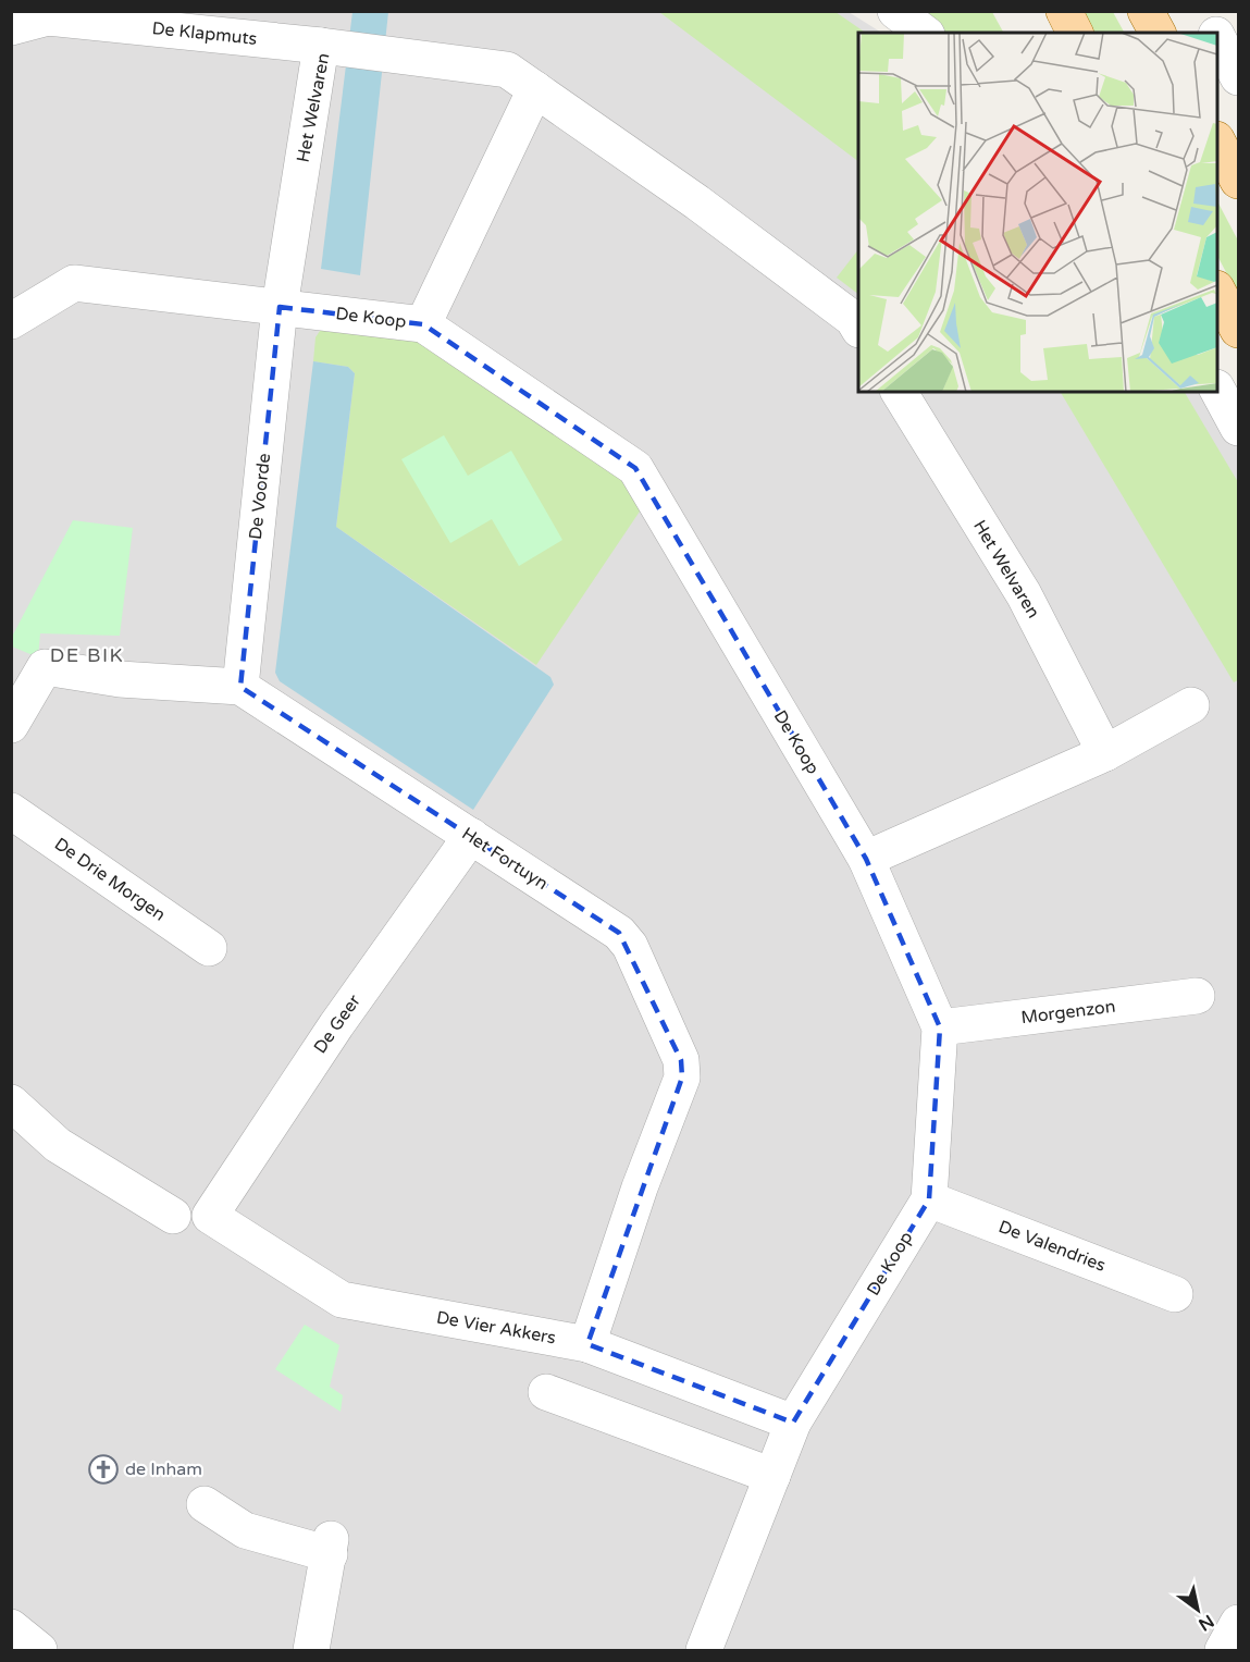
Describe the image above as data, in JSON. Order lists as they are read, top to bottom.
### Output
{
  "streets": {
    "street": [
      "De Klapmuts",
      "Het Welvaren",
      "De Koop",
      "De Voorde",
      "Het Fortuyn",
      "De Drie Morgen",
      "Morgenzon",
      "De Geer",
      "De Valendries",
      "De Vier Akkers"
    ]
  },
  "crossings": [
    ["De Klapmuts", "Het Welvaren"],
    ["Het Welvaren", "De Koop"],
    ["Het Welvaren", "De Voorde"],
    ["De Koop", "De Voorde"],
    ["De Koop", "Morgenzon"],
    ["De Koop", "De Valendries"],
    ["De Koop", "De Vier Akkers"],
    ["De Voorde", "Het Fortuyn"],
    ["Het Fortuyn", "De Geer"],
    ["Het Fortuyn", "De Vier Akkers"],
    ["De Geer", "De Vier Akkers"]
  ],
  "districts": ["DE BIK"],
  "places": {
    "church": ["de Inham"]
  },
  "north": "bottom right"
}
